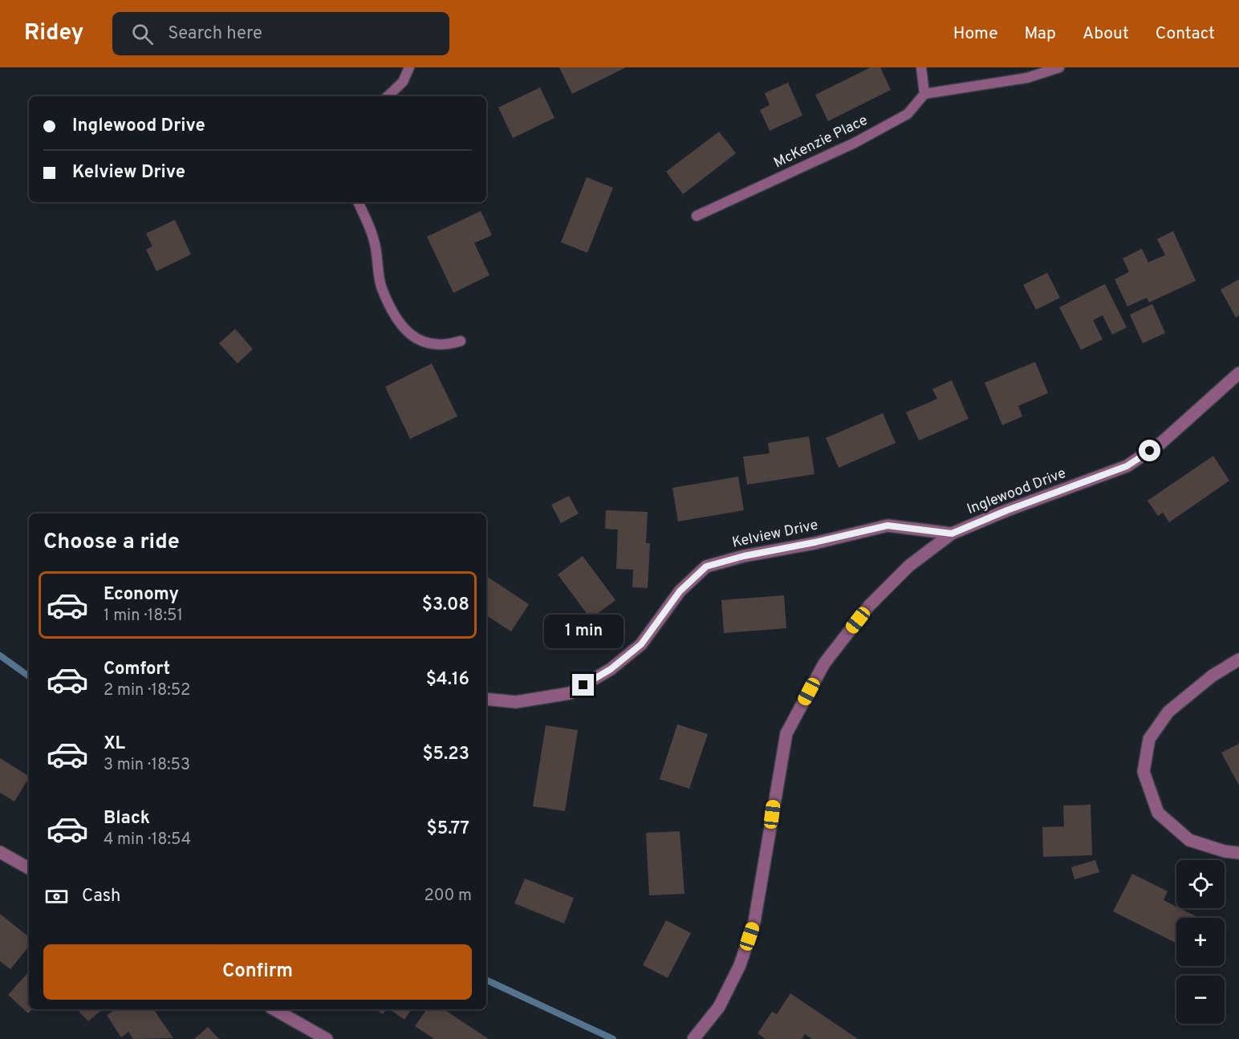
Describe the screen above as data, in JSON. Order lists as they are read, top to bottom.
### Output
{
  "streets": {
    "street": ["Inglewood Drive", "Kelview Drive"],
    "lane": ["McKenzie Place"]
  },
  "crossings": [
    ["Inglewood Drive", "Kelview Drive"]
  ],
  "page": {
    "header": "Ridey",
    "search": "Search here",
    "nav": [
      "Home",
      "Map",
      "About",
      "Contact"
    ],
    "banner": ["Inglewood Drive", "Kelview Drive"],
    "heading": "Choose a ride",
    "list": [
      {
        "name": "Economy",
        "note": "1 min · 18:51",
        "value": "$3.08"
      },
      {
        "name": "Comfort",
        "note": "2 min · 18:52",
        "value": "$4.16"
      },
      {
        "name": "XL",
        "note": "3 min · 18:53",
        "value": "$5.23"
      },
      {
        "name": "Black",
        "note": "4 min · 18:54",
        "value": "$5.77"
      }
    ],
    "bubble": "1 min",
    "map_buttons": ["+", "−"],
    "pay": ["Cash", "200 m"],
    "buttons": "Confirm"
  }
}
